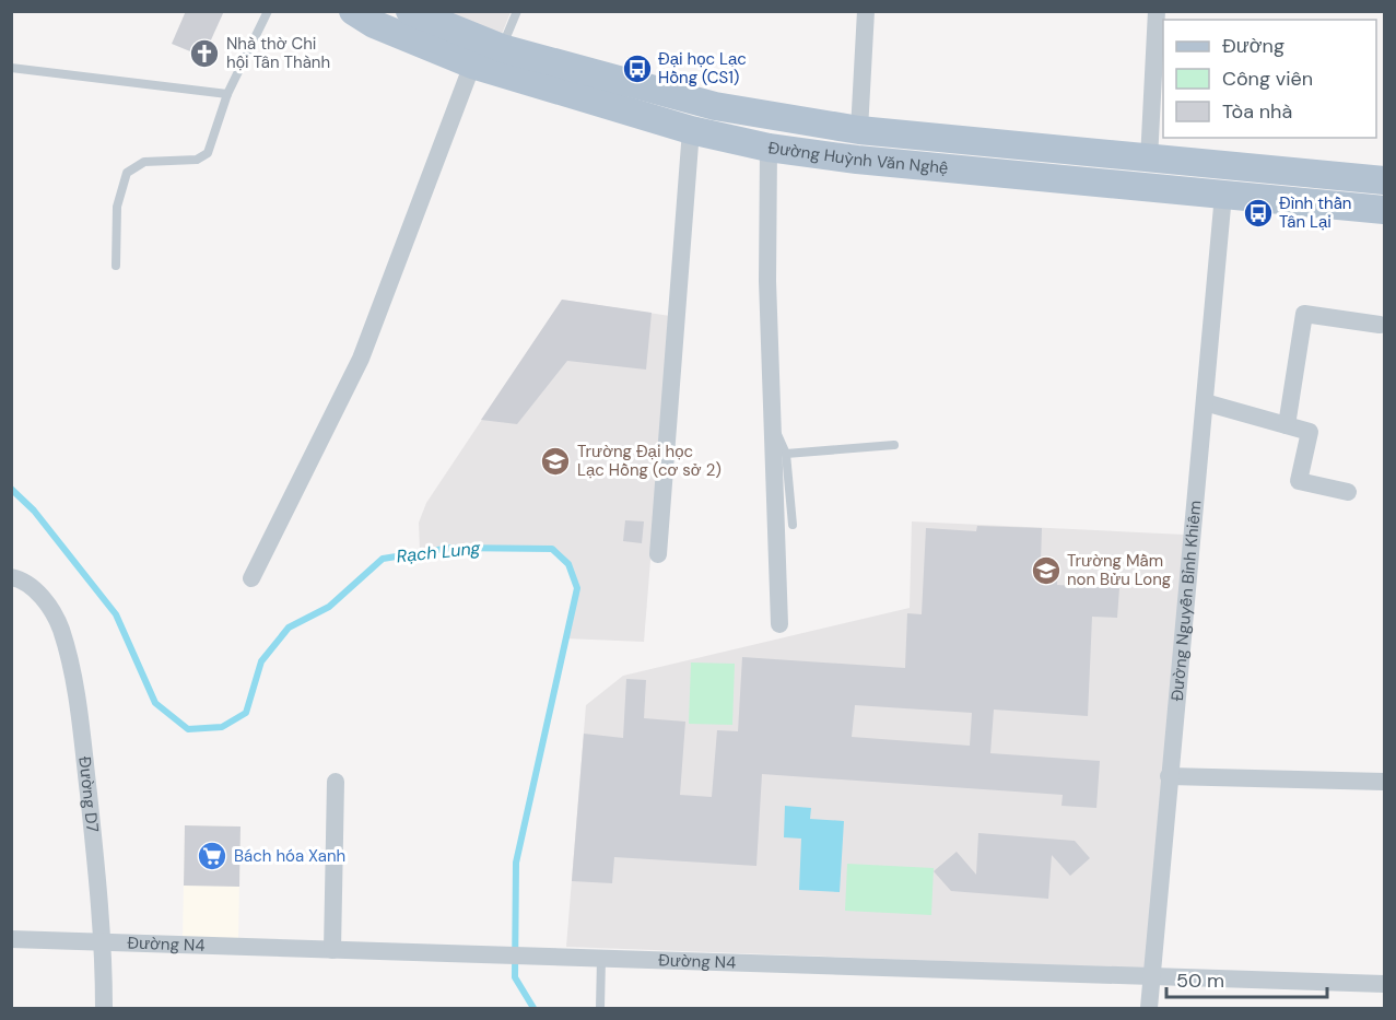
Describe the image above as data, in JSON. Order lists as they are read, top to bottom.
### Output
{
  "streets": {
    "main road": ["Đường Huỳnh Văn Nghệ"],
    "street": ["Đường Nguyễn Bỉnh Khiêm", "Đường D7", "Đường N4"]
  },
  "crossings": [
    ["Đường Huỳnh Văn Nghệ", "Đường Nguyễn Bỉnh Khiêm"],
    ["Đường Nguyễn Bỉnh Khiêm", "Đường N4"],
    ["Đường D7", "Đường N4"]
  ],
  "water": ["Rạch Lung"],
  "places": {
    "church": ["Nhà thờ Chi hội Tân Thành"],
    "bus stop": ["Đại học Lạc Hồng (CS1)", "Đình thần Tân Lại"],
    "school or university": ["Trường Đại học Lạc Hồng (cơ sở 2)", "Trường Mầm non Bửu Long"],
    "supermarket": ["Bách hóa Xanh"]
  },
  "legend": ["Đường", "Công viên", "Tòa nhà"],
  "scale_bar": "50 m"
}
